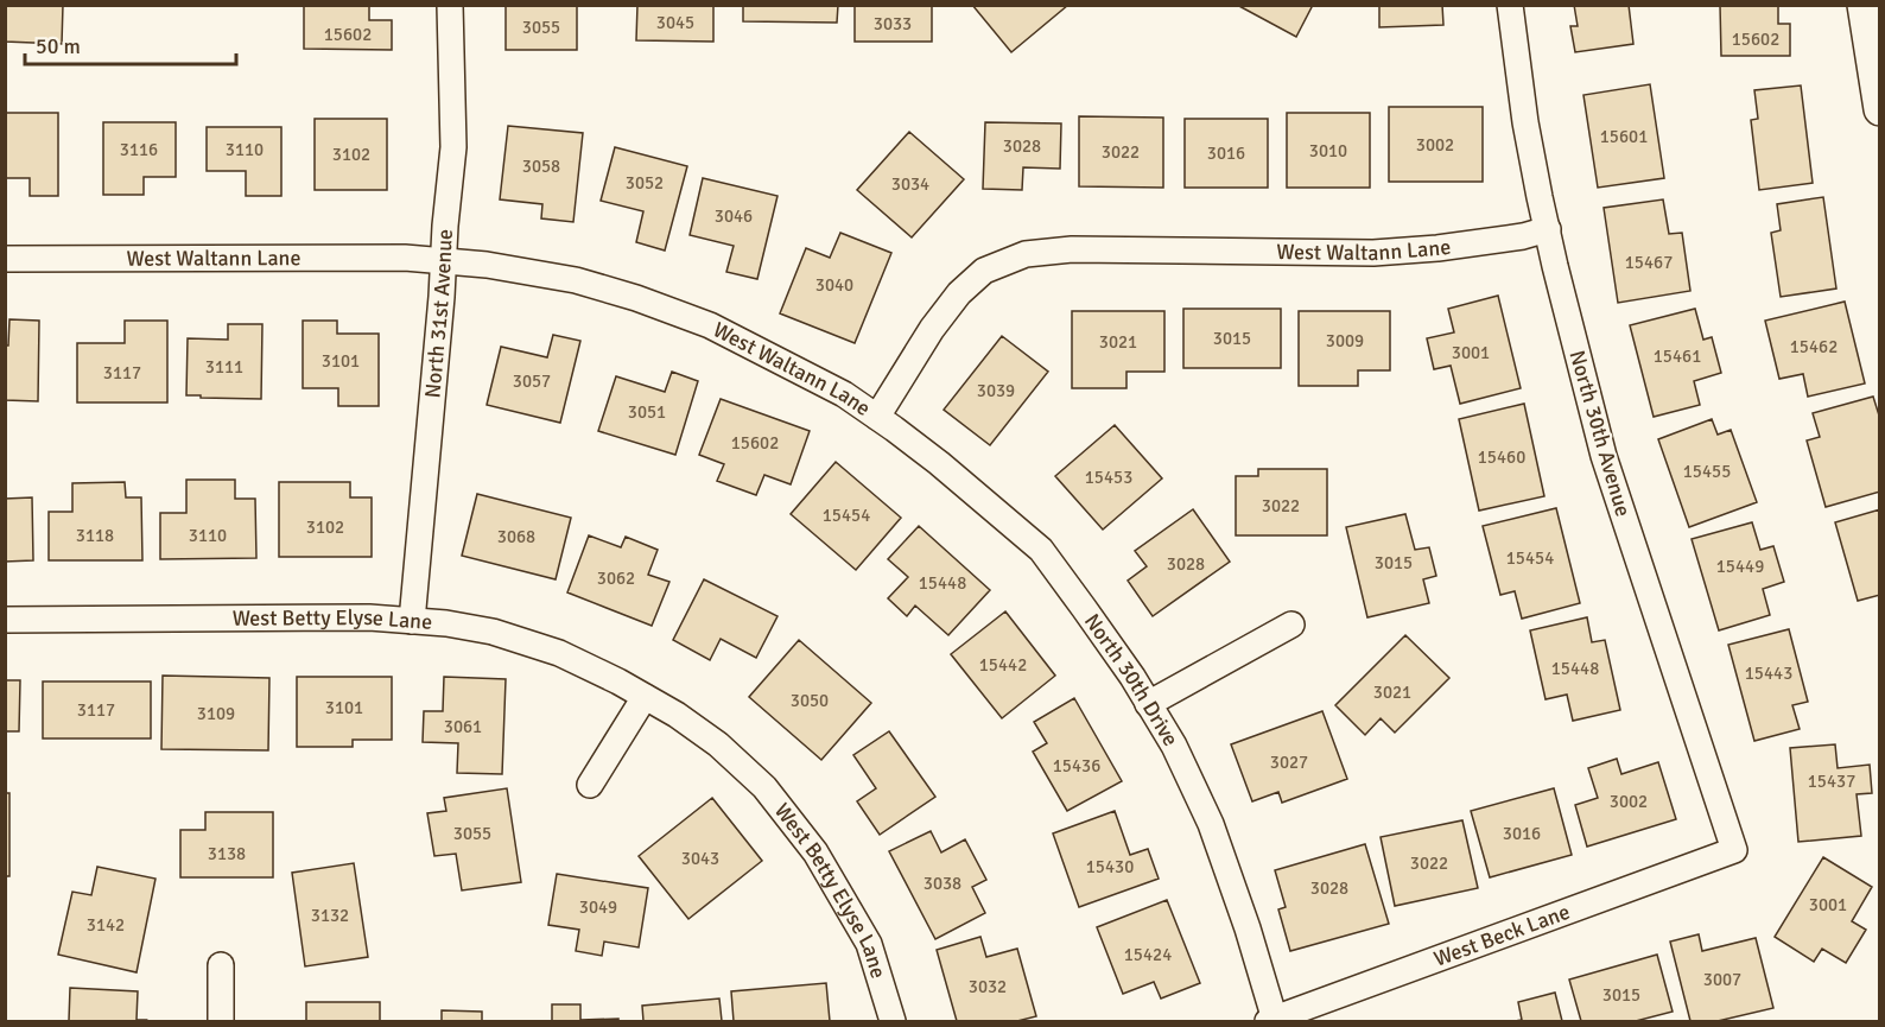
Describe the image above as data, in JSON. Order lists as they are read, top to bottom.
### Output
{
  "streets": {
    "street": [
      "West Waltann Lane",
      "North 31st Avenue",
      "North 30th Avenue",
      "West Betty Elyse Lane",
      "North 30th Drive",
      "West Beck Lane"
    ]
  },
  "crossings": [
    ["West Waltann Lane", "North 31st Avenue"],
    ["West Waltann Lane", "North 30th Avenue"],
    ["West Waltann Lane", "North 30th Drive"],
    ["North 31st Avenue", "West Betty Elyse Lane"],
    ["North 30th Avenue", "West Beck Lane"],
    ["North 30th Drive", "West Beck Lane"]
  ],
  "house_numbers": [
    "3045",
    "3033",
    "3055",
    "15602",
    "15602",
    "15601",
    "3002",
    "3028",
    "3116",
    "3110",
    "3010",
    "3022",
    "3016",
    "3102",
    "3058",
    "3052",
    "3034",
    "3046",
    "15467",
    "3040",
    "3015",
    "3009",
    "3021",
    "15462",
    "3001",
    "15461",
    "3101",
    "3111",
    "3117",
    "3057",
    "3039",
    "3051",
    "15602",
    "15460",
    "15455",
    "15453",
    "3022",
    "15454",
    "3102",
    "3118",
    "3110",
    "3068",
    "15454",
    "3015",
    "3028",
    "15449",
    "3062",
    "15448",
    "15442",
    "15448",
    "15443",
    "3021",
    "3050",
    "3101",
    "3117",
    "3109",
    "3061",
    "3027",
    "15436",
    "15437",
    "3002",
    "3055",
    "3016",
    "3138",
    "3043",
    "3022",
    "15430",
    "3038",
    "3028",
    "3001",
    "3049",
    "3132",
    "3142",
    "15424",
    "3007",
    "3032",
    "3015"
  ],
  "scale_bar": "50 m"
}
